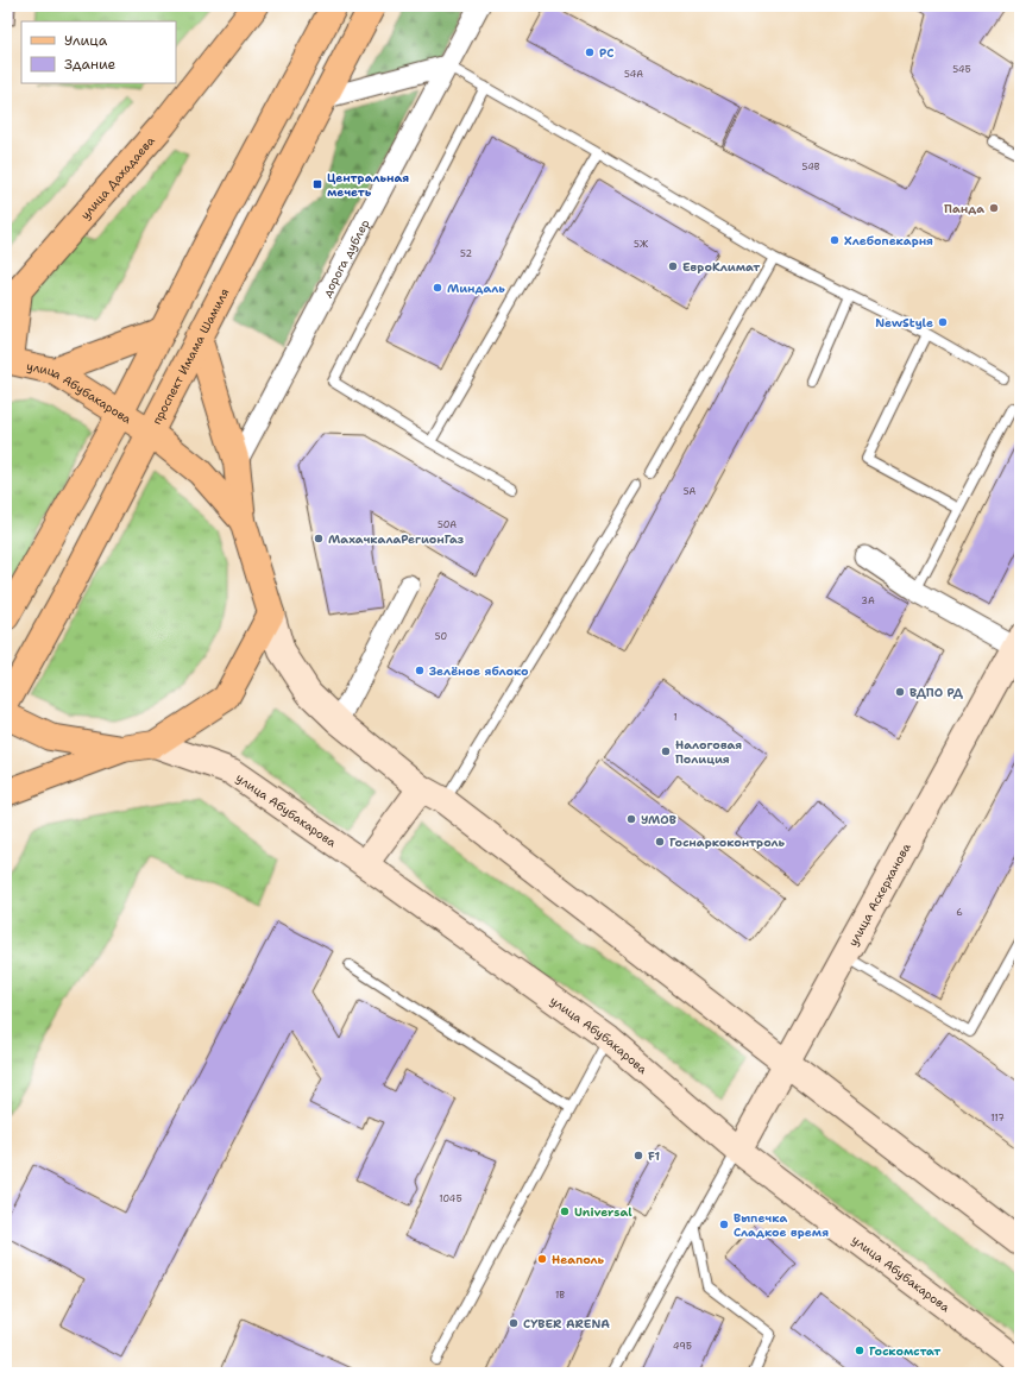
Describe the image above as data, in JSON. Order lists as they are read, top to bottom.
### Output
{
  "streets": {
    "main road": [
      "улица Дахадаева",
      "проспект Имама Шамиля",
      "улица Абубакарова",
      "улица Аскерханова"
    ],
    "street": ["дорога дублер"]
  },
  "crossings": [
    ["улица Дахадаева", "улица Абубакарова"],
    ["проспект Имама Шамиля", "улица Абубакарова"],
    ["улица Абубакарова", "улица Аскерханова"]
  ],
  "places": {
    "other": [
      "РС",
      "Панда",
      "Хлебопекарня",
      "ЕвроКлимат",
      "Миндаль",
      "NewStyle",
      "МахачкалаРегионГаз",
      "Зелёное яблоко",
      "ВДПО РД",
      "Налоговая Полиция",
      "УМОВ",
      "Госнаркоконтроль",
      "F1",
      "Universal",
      "Выпечка Сладкое время",
      "Неаполь",
      "CYBER ARENA",
      "Госкомстат"
    ],
    "transit": ["Центральная мечеть"]
  },
  "house_numbers": [
    "54Б",
    "54А",
    "54В",
    "5Ж",
    "52",
    "5А",
    "50А",
    "3А",
    "50",
    "1",
    "6",
    "117",
    "104Б",
    "1В",
    "49Б"
  ],
  "legend": ["Улица", "Здание"]
}
